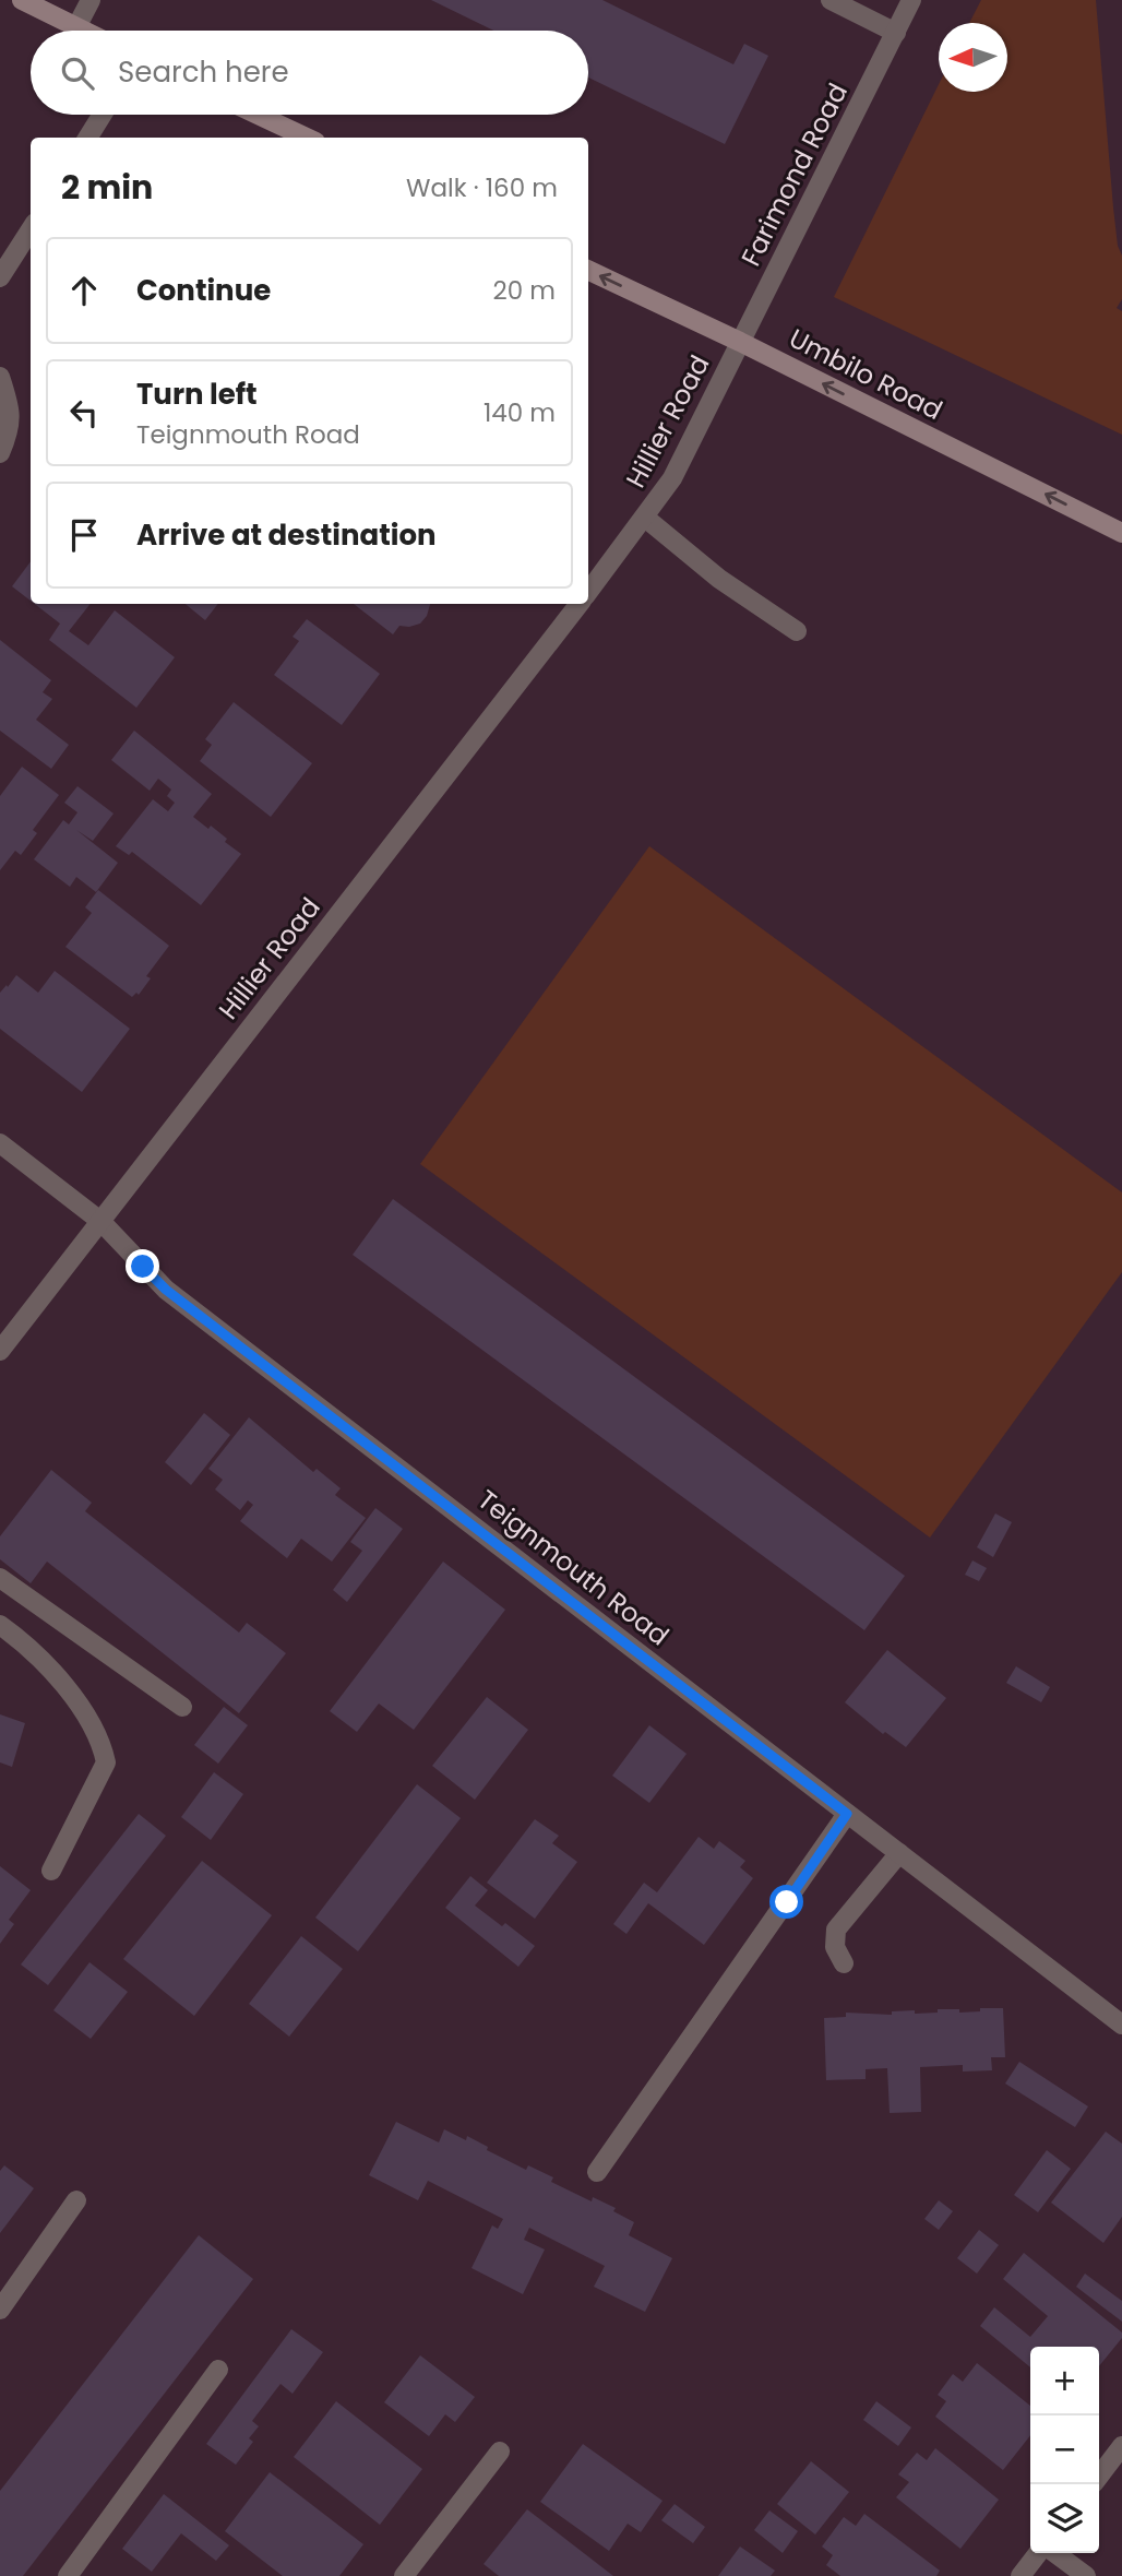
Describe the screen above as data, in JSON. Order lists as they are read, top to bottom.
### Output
{
  "streets": {
    "main road": ["Umbilo Road"],
    "street": ["Farimond Road", "Hillier Road", "Teignmouth Road"]
  },
  "crossings": [
    ["Farimond Road", "Umbilo Road"],
    ["Farimond Road", "Hillier Road"],
    ["Umbilo Road", "Hillier Road"],
    ["Hillier Road", "Teignmouth Road"]
  ],
  "one_way": ["Umbilo Road"],
  "north": "left",
  "page": {
    "search": "Search here",
    "heading": ["2 min", "Walk · 160 m"],
    "list": [
      ["Continue", "20 m"],
      ["Turn left", "Teignmouth Road", "140 m"],
      "Arrive at destination"
    ],
    "map_buttons": ["+", "−"]
  }
}
